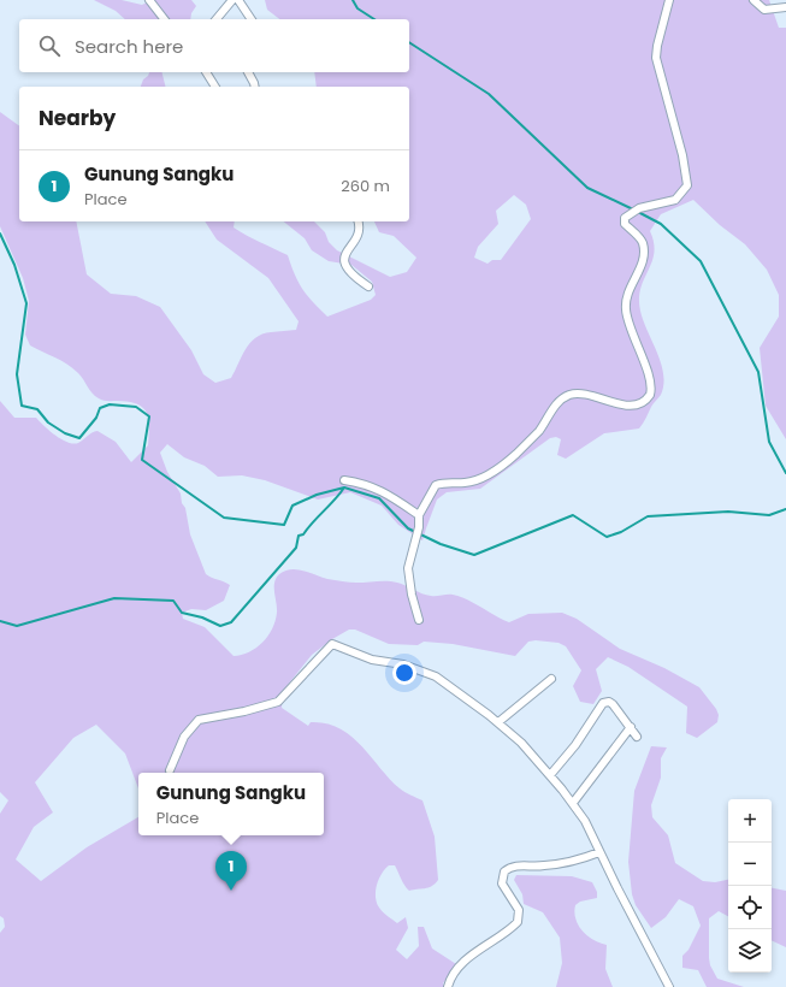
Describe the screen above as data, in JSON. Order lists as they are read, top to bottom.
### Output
{
  "page": {
    "search": "Search here",
    "heading": "Nearby",
    "list": [
      {
        "mark": "1",
        "name": "Gunung Sangku",
        "note": "Place",
        "value": "260 m"
      }
    ],
    "popup": ["Gunung Sangku", "Place"],
    "map_buttons": ["+", "−"],
    "pins": "1"
  }
}
